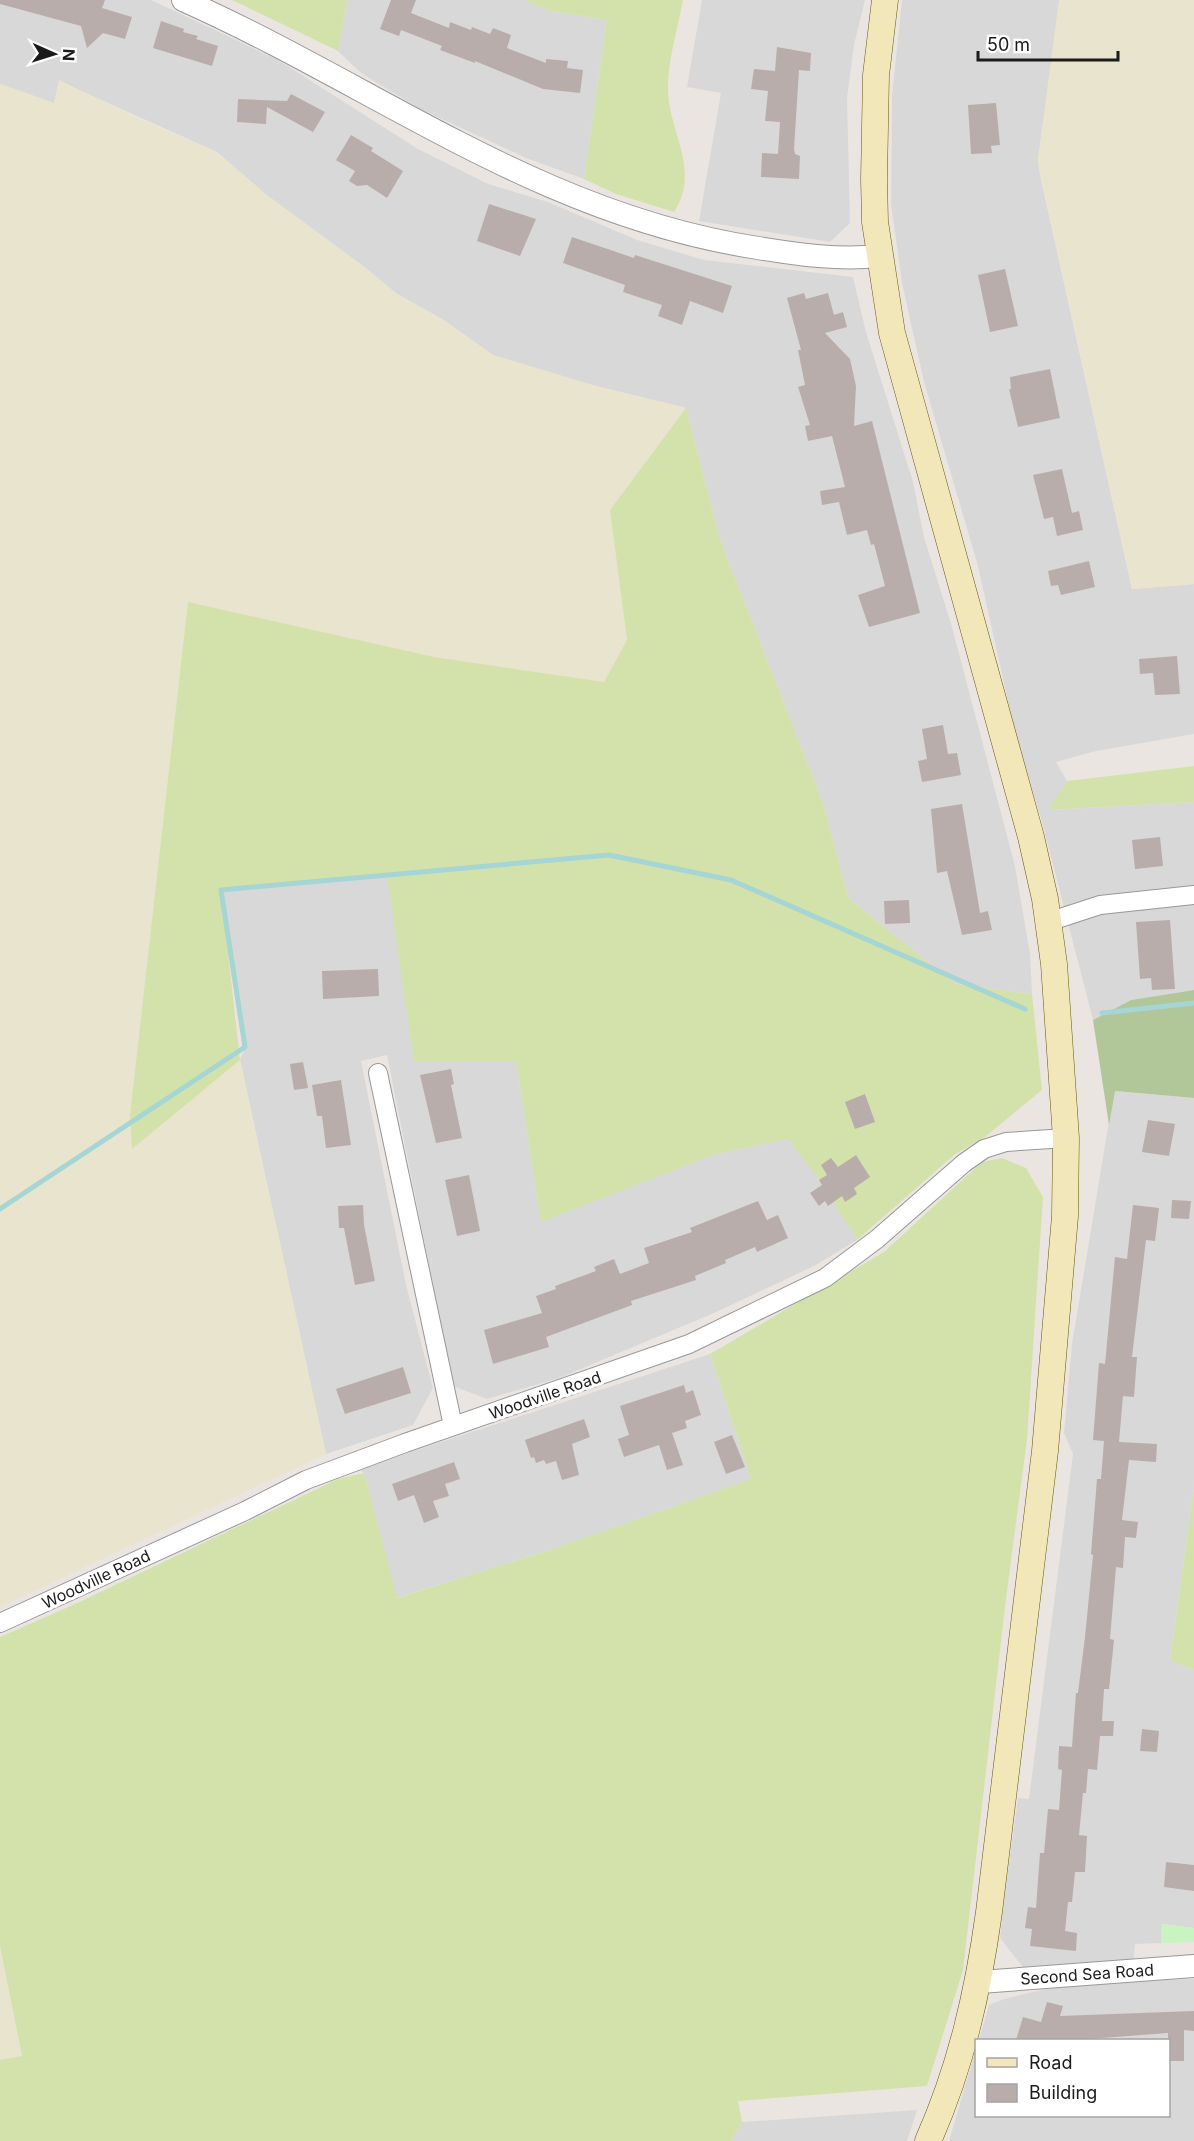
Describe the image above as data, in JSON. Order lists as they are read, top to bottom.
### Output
{
  "streets": {
    "street": ["Woodville Road", "Second Sea Road"]
  },
  "legend": ["Road", "Building"],
  "scale_bar": "50 m",
  "north": "right"
}
